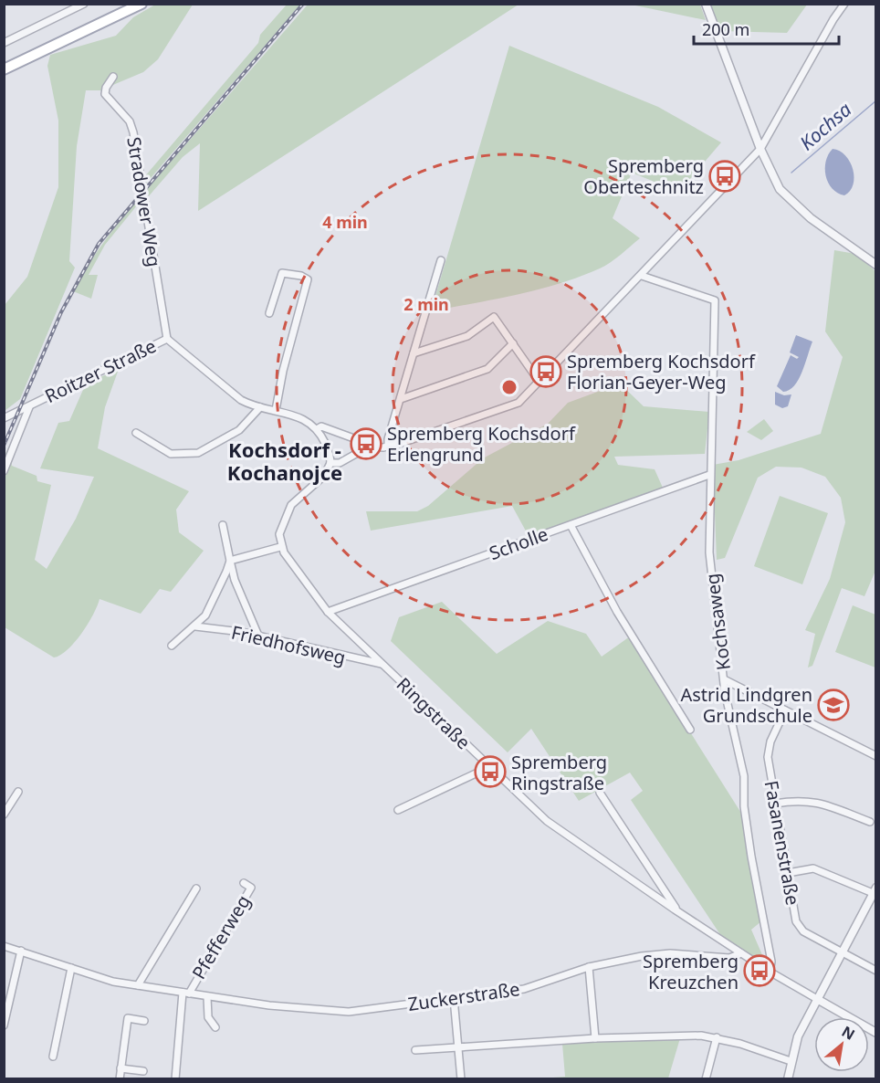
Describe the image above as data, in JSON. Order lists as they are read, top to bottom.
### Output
{
  "streets": {
    "street": [
      "Stradower Weg",
      "Roitzer Straße",
      "Scholle",
      "Kochsaweg",
      "Friedhofsweg",
      "Ringstraße",
      "Fasanenstraße",
      "Pfefferweg",
      "Zuckerstraße"
    ]
  },
  "crossings": [
    ["Stradower Weg", "Roitzer Straße"],
    ["Scholle", "Kochsaweg"],
    ["Scholle", "Ringstraße"],
    ["Kochsaweg", "Ringstraße"],
    ["Friedhofsweg", "Ringstraße"],
    ["Ringstraße", "Zuckerstraße"],
    ["Pfefferweg", "Zuckerstraße"]
  ],
  "districts": ["Kochsdorf - Kochanojce"],
  "water": ["Kochsa"],
  "places": {
    "bus stop": [
      "Spremberg Oberteschnitz",
      "Spremberg Kochsdorf Florian-Geyer-Weg",
      "Spremberg Kochsdorf Erlengrund",
      "Spremberg Ringstraße",
      "Spremberg Kreuzchen"
    ],
    "school or university": ["Astrid Lindgren Grundschule"]
  },
  "scale_bar": "200 m",
  "north": "top right",
  "rings": ["4 min", "2 min"]
}
